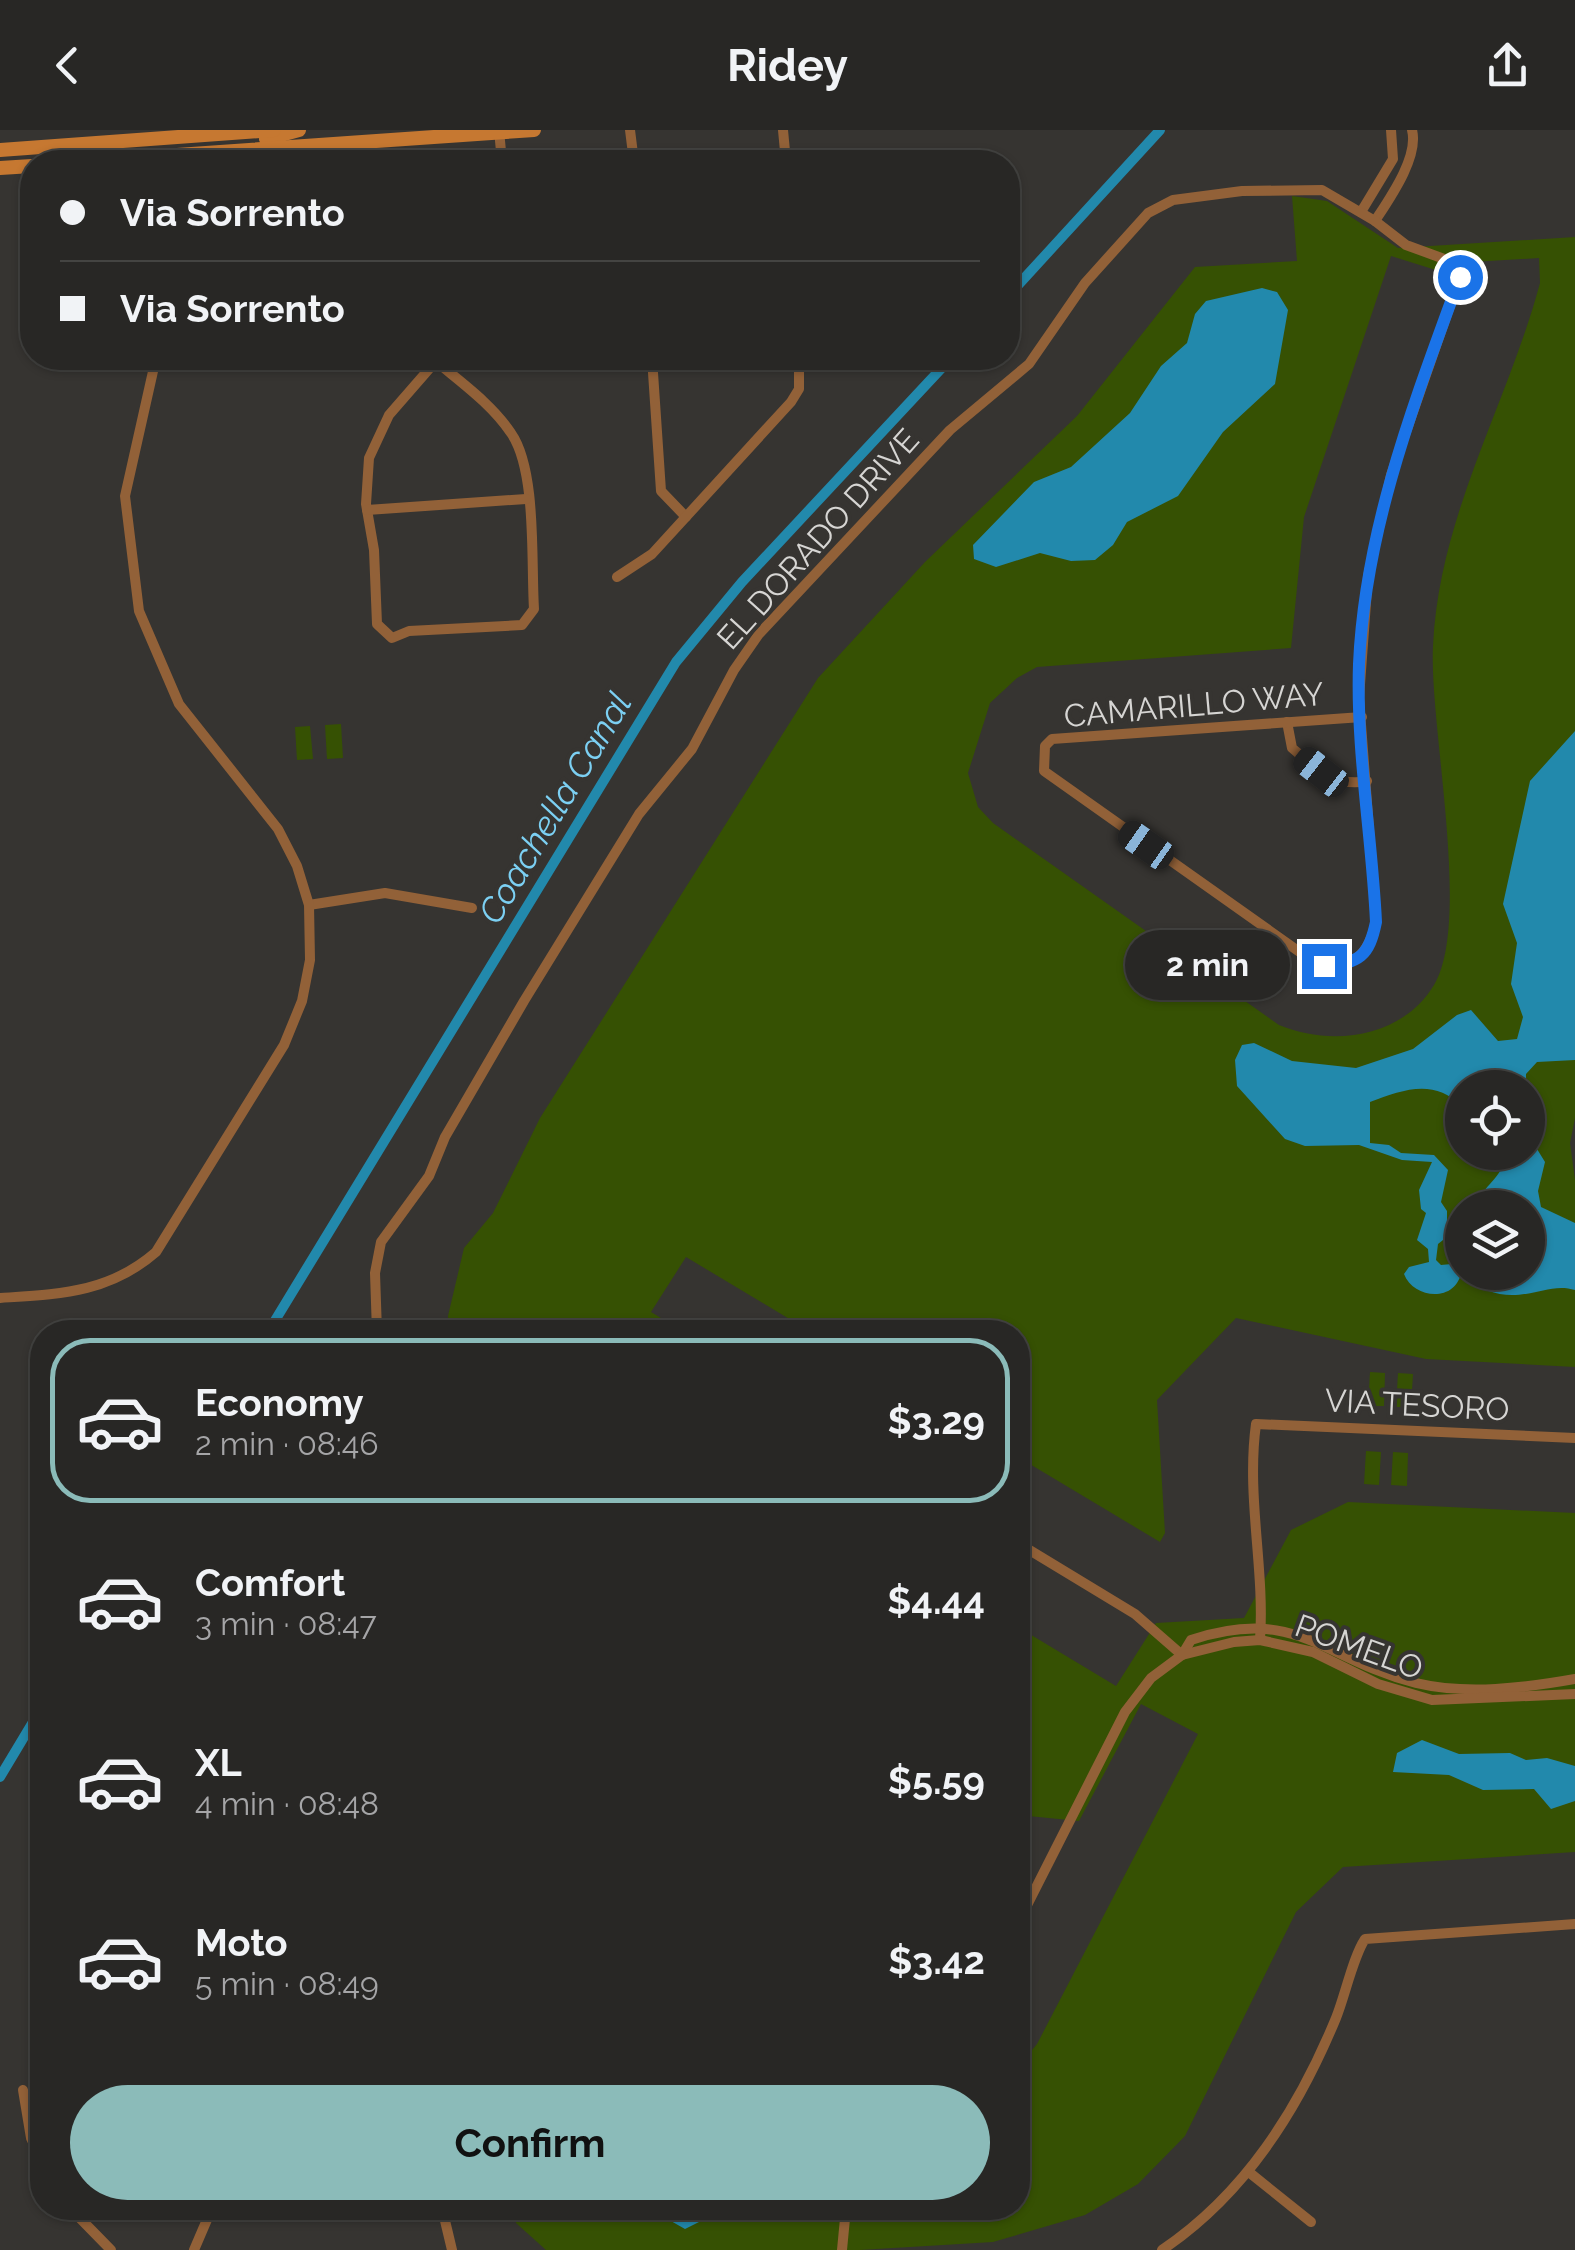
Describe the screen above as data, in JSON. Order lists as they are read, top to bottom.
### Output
{
  "streets": {
    "street": [
      "EL DORADO DRIVE",
      "CAMARILLO WAY",
      "VIA TESORO",
      "POMELO"
    ]
  },
  "crossings": [
    ["EL DORADO DRIVE", "CAMARILLO WAY"],
    ["VIA TESORO", "POMELO"]
  ],
  "water": ["Coachella Canal"],
  "page": {
    "header": "Ridey",
    "banner": ["Via Sorrento", "Via Sorrento"],
    "bubble": "2 min",
    "list": [
      {
        "name": "Economy",
        "note": "2 min · 08:46",
        "value": "$3.29"
      },
      {
        "name": "Comfort",
        "note": "3 min · 08:47",
        "value": "$4.44"
      },
      {
        "name": "XL",
        "note": "4 min · 08:48",
        "value": "$5.59"
      },
      {
        "name": "Moto",
        "note": "5 min · 08:49",
        "value": "$3.42"
      }
    ],
    "buttons": "Confirm"
  }
}
